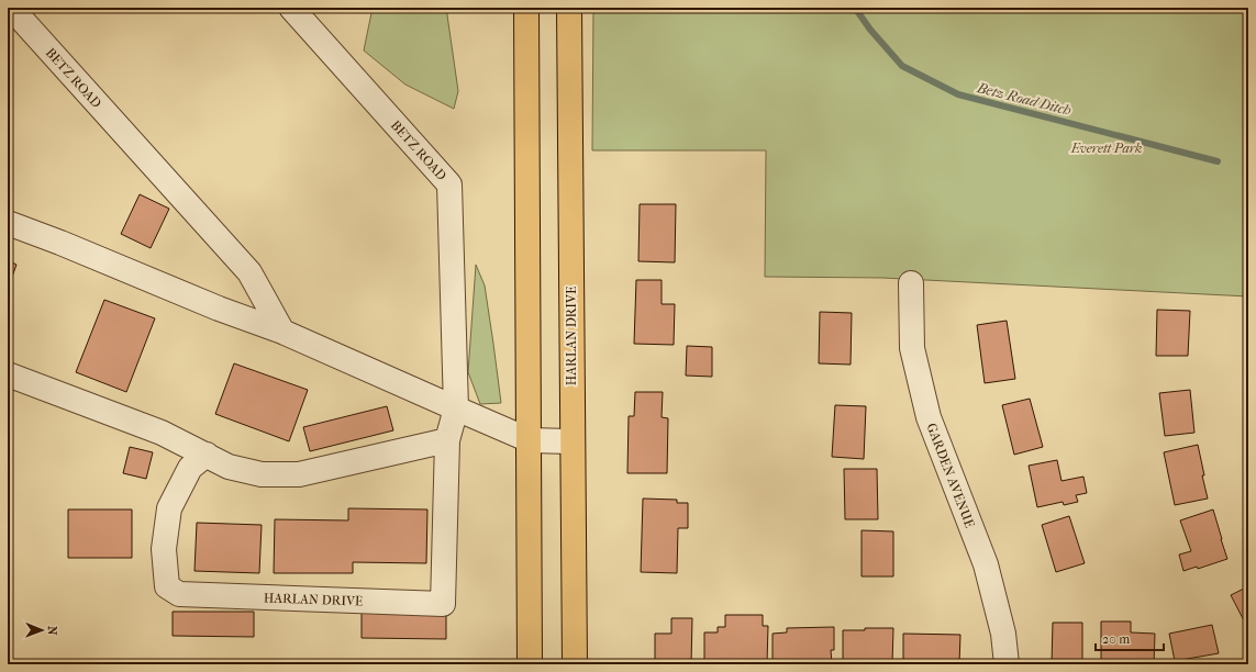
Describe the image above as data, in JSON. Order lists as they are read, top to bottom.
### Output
{
  "streets": {
    "main road": ["HARLAN DRIVE"],
    "street": ["BETZ ROAD", "GARDEN AVENUE"]
  },
  "crossings": [
    ["BETZ ROAD", "HARLAN DRIVE"]
  ],
  "water": ["Betz Road Ditch"],
  "parks": ["Everett Park"],
  "scale_bar": "20 m",
  "north": "right"
}
